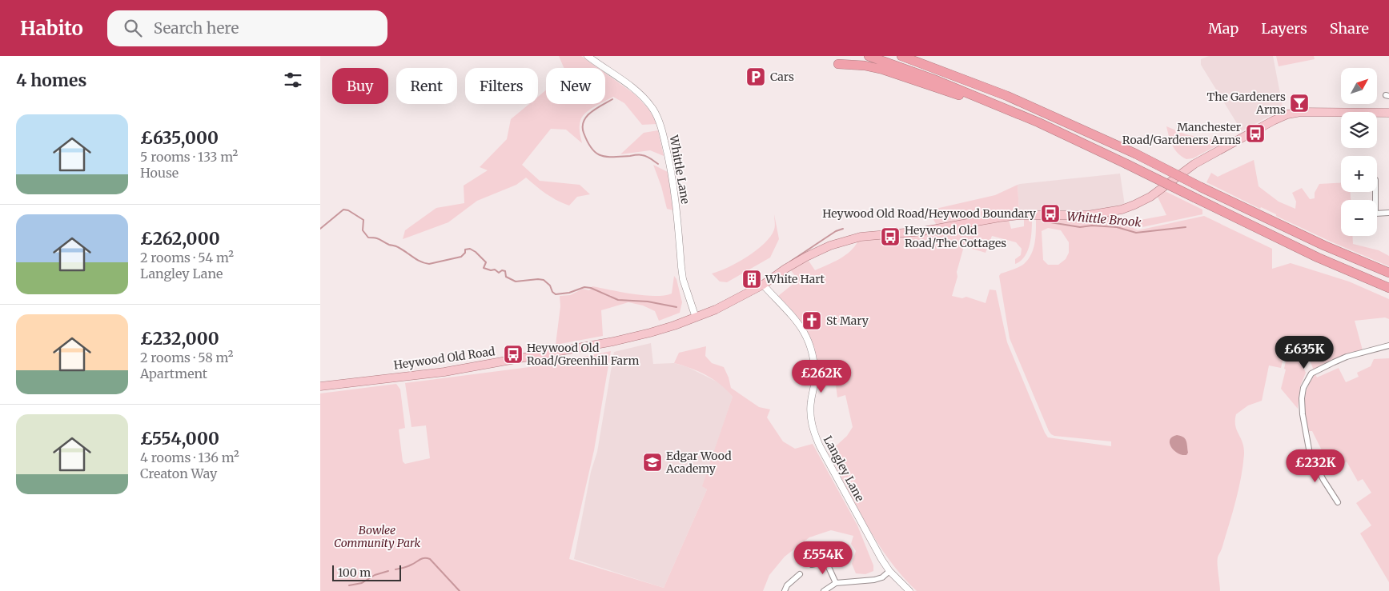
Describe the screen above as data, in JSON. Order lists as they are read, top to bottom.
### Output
{
  "streets": {
    "main road": ["Heywood Old Road"],
    "street": ["Whittle Lane", "Langley Lane"]
  },
  "crossings": [
    ["Whittle Lane", "Heywood Old Road"],
    ["Heywood Old Road", "Langley Lane"]
  ],
  "water": ["Whittle Brook"],
  "parks": ["Bowlee Community Park"],
  "places": {
    "parking": ["Cars"],
    "bar": ["The Gardeners Arms"],
    "bus stop": [
      "Manchester Road/Gardeners Arms",
      "Heywood Old Road/Heywood Boundary",
      "Heywood Old Road/The Cottages",
      "Heywood Old Road/Greenhill Farm"
    ],
    "building": ["White Hart"],
    "church": ["St Mary"],
    "school or university": ["Edgar Wood Academy"]
  },
  "scale_bar": "100 m",
  "north": "top right",
  "page": {
    "header": "Habito",
    "search": "Search here",
    "nav": ["Map", "Layers", "Share"],
    "heading": "4 homes",
    "map_buttons": ["+", "−"],
    "chip": [
      "Buy",
      "Rent",
      "Filters",
      "New"
    ],
    "list": [
      {
        "name": "£635,000",
        "note": "5 rooms · 133 m² · House"
      },
      {
        "name": "£262,000",
        "note": "2 rooms · 54 m² · Langley Lane"
      },
      {
        "name": "£232,000",
        "note": "2 rooms · 58 m² · Apartment"
      },
      {
        "name": "£554,000",
        "note": "4 rooms · 136 m² · Creaton Way"
      }
    ],
    "price": [
      "£635K",
      "£262K",
      "£232K",
      "£554K"
    ],
    "scale": "100 m"
  }
}
